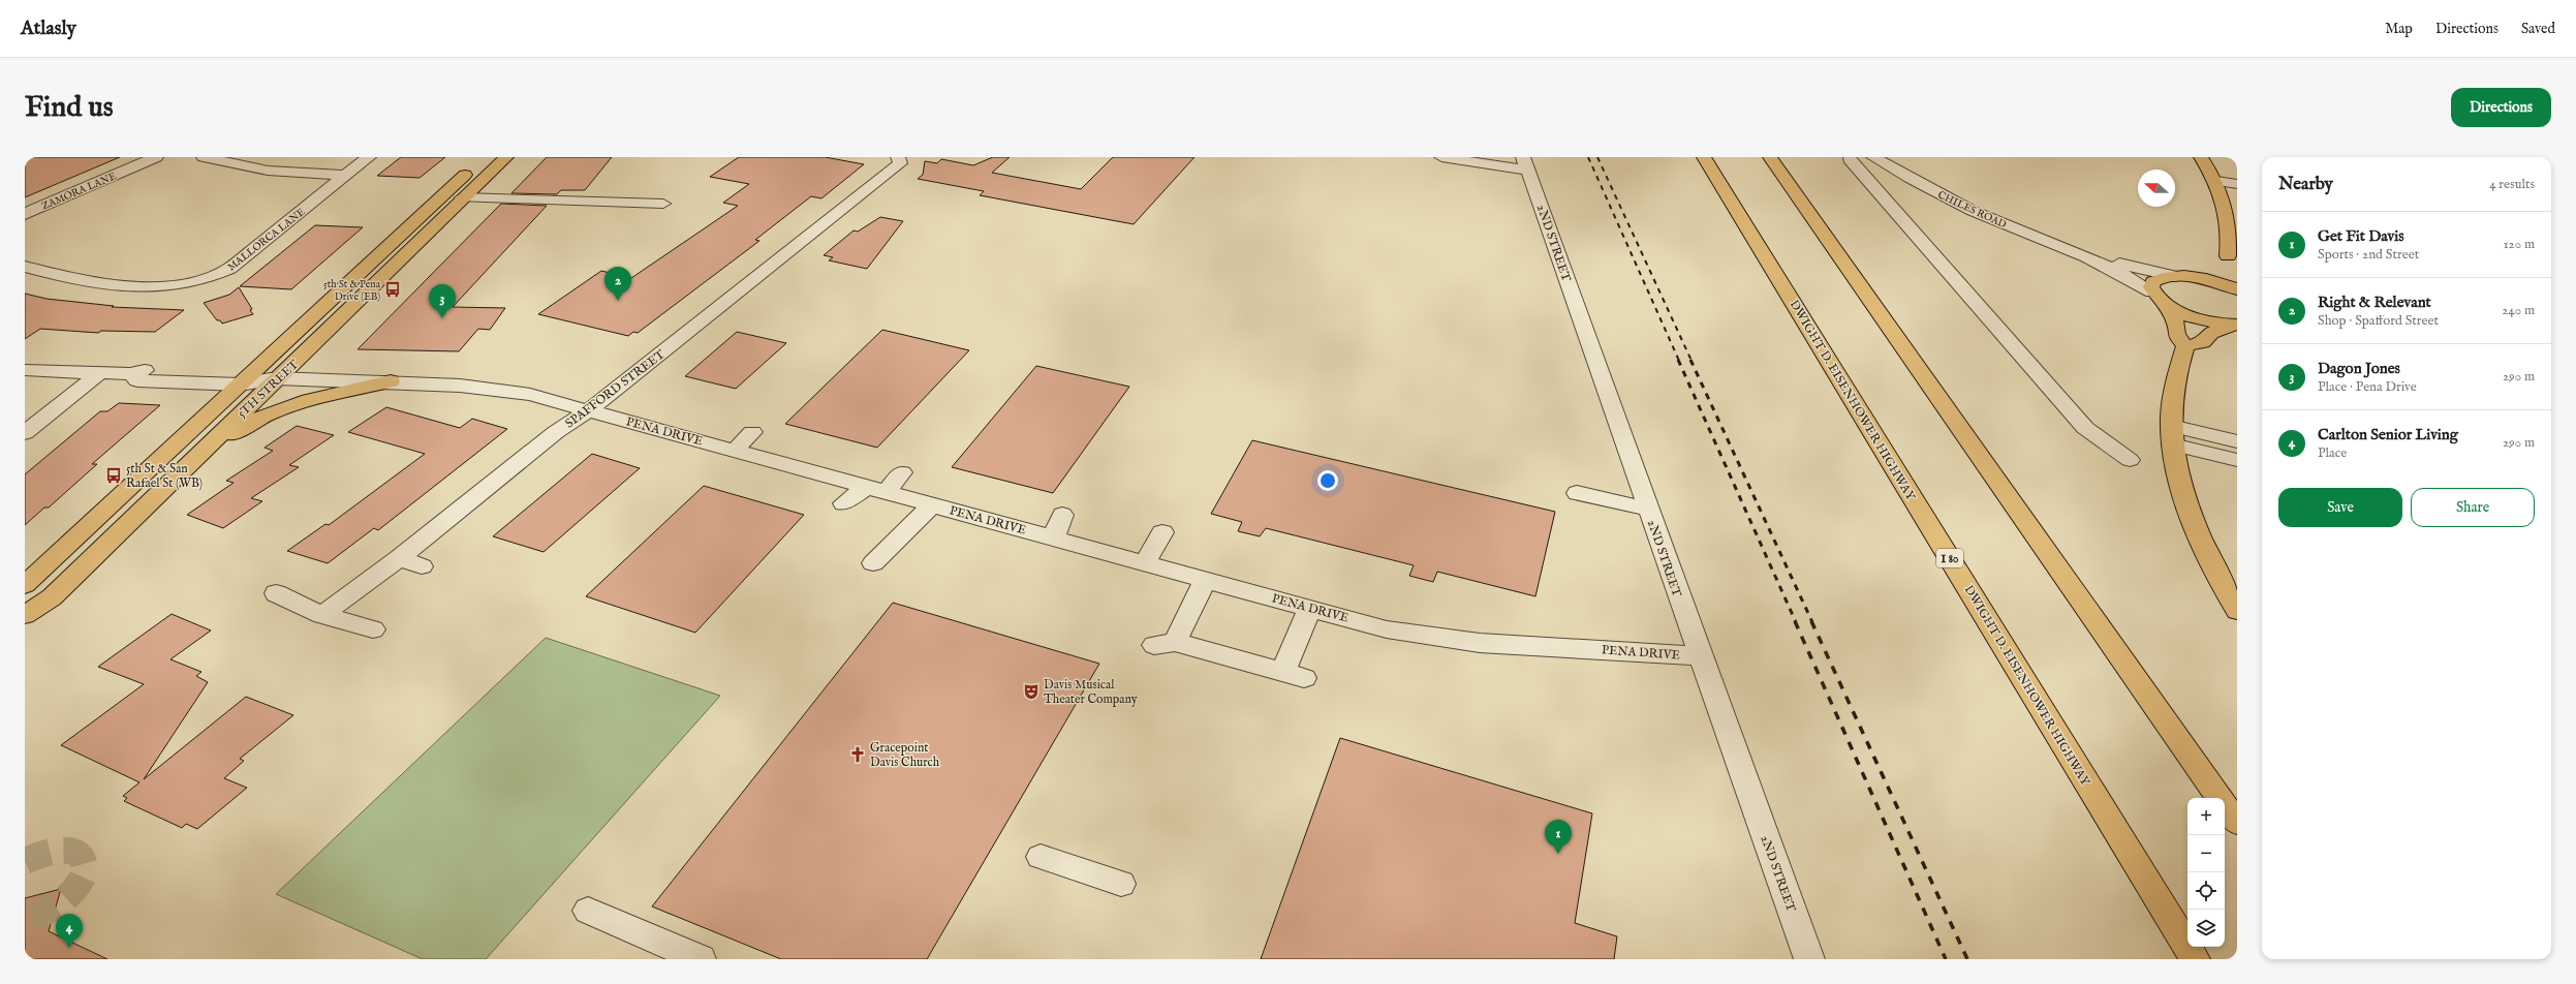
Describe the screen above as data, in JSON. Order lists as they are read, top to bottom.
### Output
{
  "streets": {
    "main road": ["5TH STREET", "DWIGHT D. EISENHOWER HIGHWAY", "I 80"],
    "street": [
      "ZAMORA LANE",
      "CHILES ROAD",
      "MALLORCA LANE",
      "2ND STREET",
      "SPAFFORD STREET",
      "PENA DRIVE"
    ]
  },
  "crossings": [
    ["2ND STREET", "PENA DRIVE"],
    ["5TH STREET", "PENA DRIVE"],
    ["SPAFFORD STREET", "PENA DRIVE"]
  ],
  "places": {
    "bus stop": ["5th St & Pena Drive (EB)", "5th St & San Rafael St (WB)"],
    "theatre": ["Davis Musical Theater Company"],
    "church": ["Gracepoint Davis Church"]
  },
  "north": "left",
  "page": {
    "header": "Atlasly",
    "nav": ["Map", "Directions", "Saved"],
    "buttons": [
      "Directions",
      ["Save", "Share"]
    ],
    "title": "Find us",
    "heading": ["Nearby", "4 results"],
    "list": [
      {
        "mark": "1",
        "name": "Get Fit Davis",
        "note": "Sports · 2nd Street",
        "value": "120 m"
      },
      {
        "mark": "2",
        "name": "Right & Relevant",
        "note": "Shop · Spafford Street",
        "value": "240 m"
      },
      {
        "mark": "3",
        "name": "Dagon Jones",
        "note": "Place · Pena Drive",
        "value": "290 m"
      },
      {
        "mark": "4",
        "name": "Carlton Senior Living",
        "note": "Place",
        "value": "290 m"
      }
    ],
    "pins": [
      "2",
      "3",
      "1",
      "4"
    ],
    "map_buttons": ["+", "−"]
  }
}
